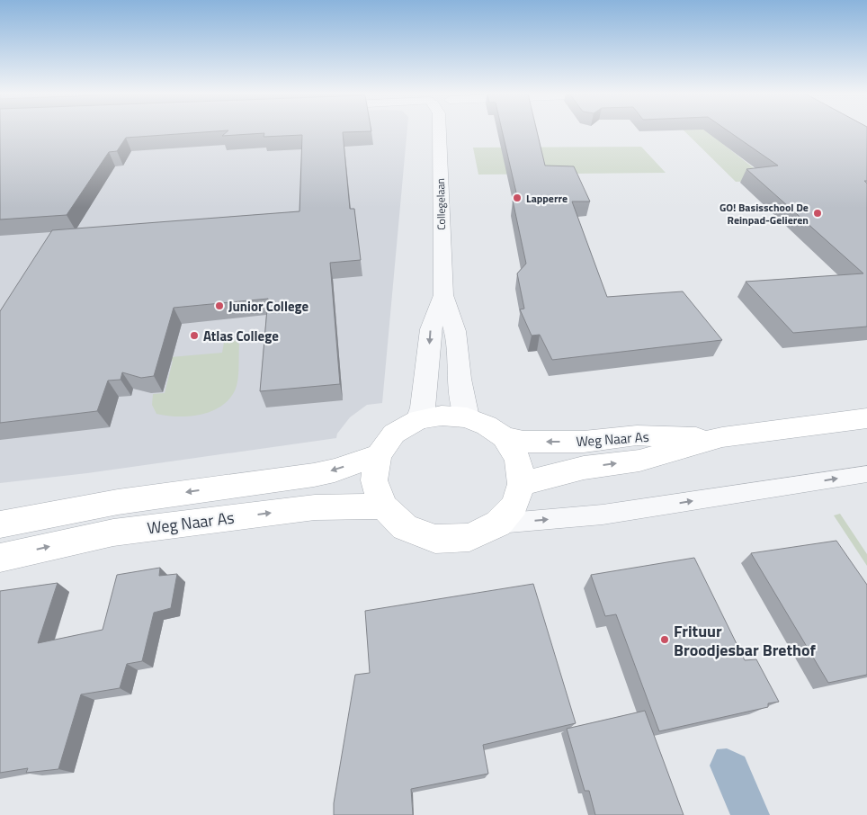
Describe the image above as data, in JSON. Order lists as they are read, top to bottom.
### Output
{
  "streets": {
    "main road": ["Weg Naar As"],
    "street": ["Collegelaan"]
  },
  "crossings": [
    ["Collegelaan", "Weg Naar As"]
  ],
  "places": [
    "Lapperre",
    "GO! Basisschool De Reinpad-Gelieren",
    "Junior College",
    "Atlas College",
    "Frituur Broodjesbar Brethof"
  ]
}
